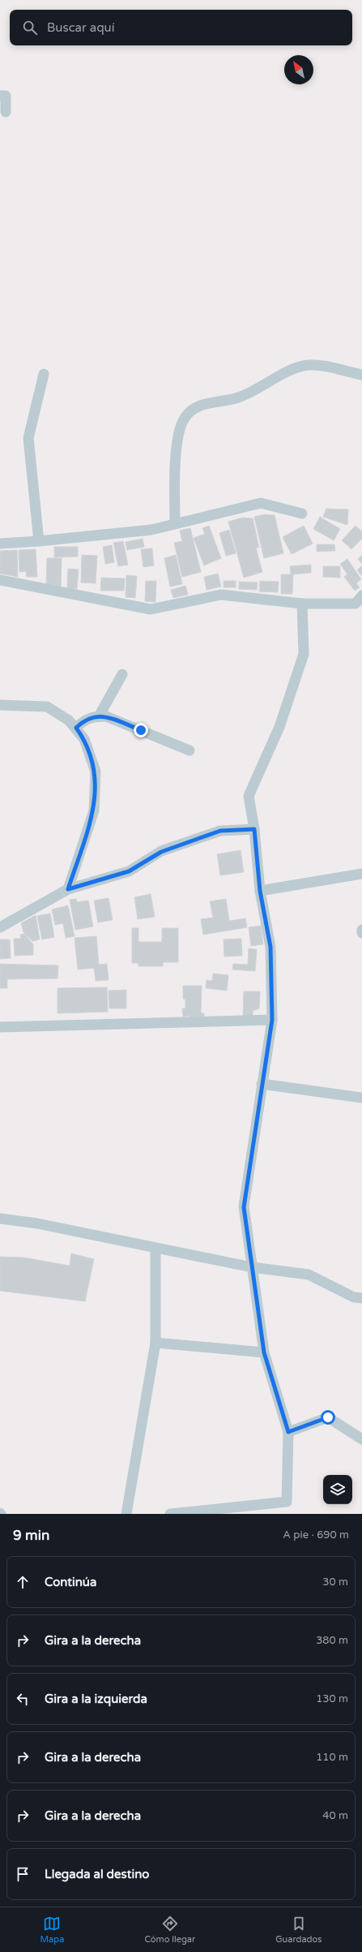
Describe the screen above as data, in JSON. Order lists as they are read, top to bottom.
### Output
{
  "north": "top left",
  "page": {
    "search": "Buscar aquí",
    "heading": ["9 min", "A pie · 690 m"],
    "list": [
      ["Continúa", "30 m"],
      ["Gira a la derecha", "380 m"],
      ["Gira a la izquierda", "130 m"],
      ["Gira a la derecha", "110 m"],
      ["Gira a la derecha", "40 m"],
      "Llegada al destino"
    ],
    "nav": ["Mapa", "Cómo llegar", "Guardados"]
  }
}
